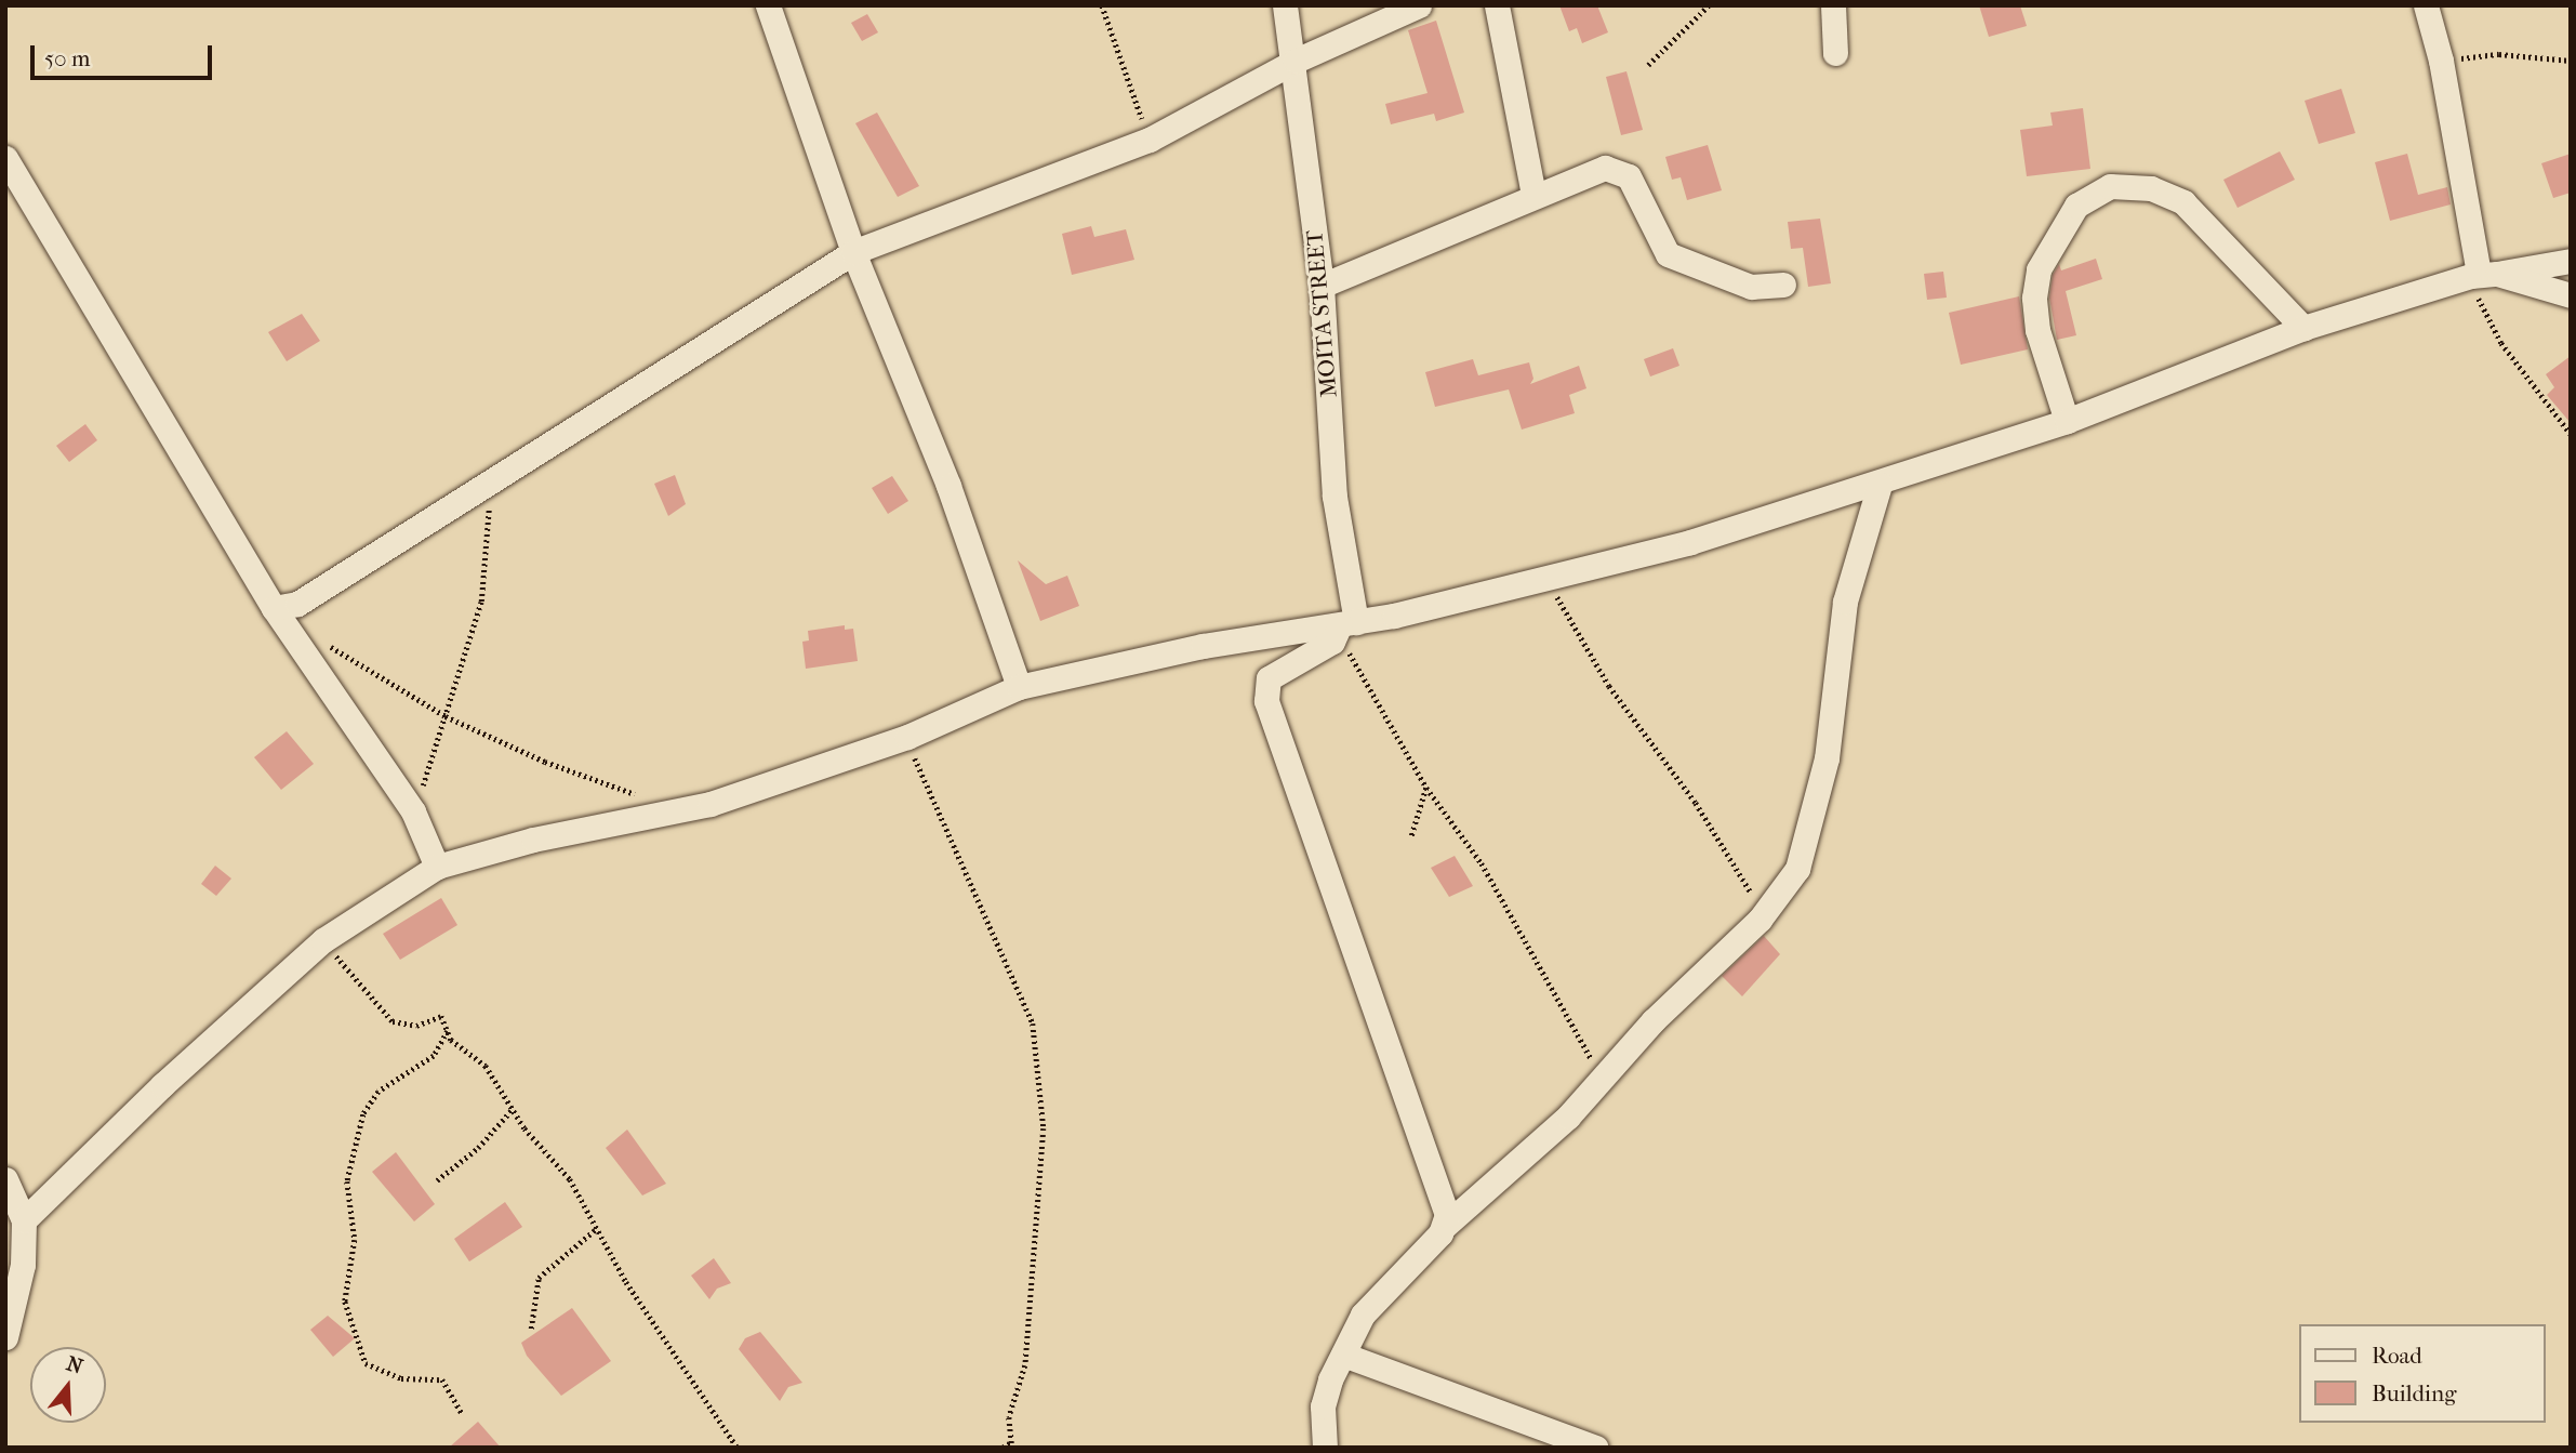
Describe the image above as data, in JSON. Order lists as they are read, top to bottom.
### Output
{
  "streets": {
    "street": ["MOITA STREET"]
  },
  "legend": ["Road", "Building"],
  "scale_bar": "50 m",
  "north": "top"
}
